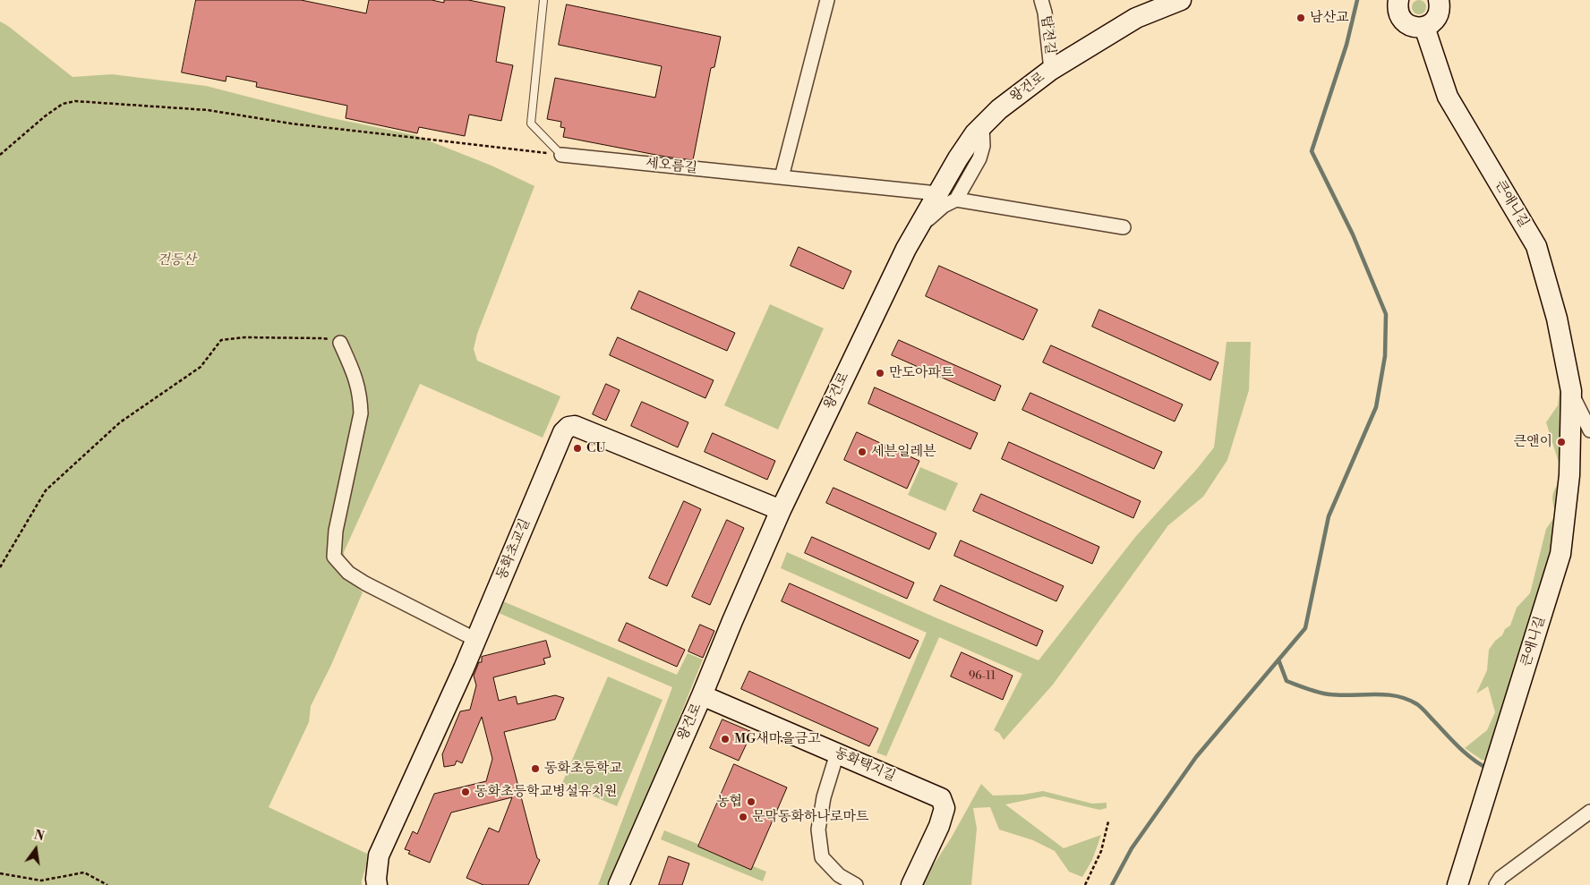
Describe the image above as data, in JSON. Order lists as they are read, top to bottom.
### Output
{
  "streets": {
    "street": [
      "탑전길",
      "왕건로",
      "세오름길",
      "큰애니길",
      "동화초교길",
      "동화택지길"
    ]
  },
  "crossings": [
    ["탑전길", "왕건로"],
    ["왕건로", "세오름길"],
    ["왕건로", "동화초교길"],
    ["왕건로", "동화택지길"]
  ],
  "parks": ["건등산"],
  "places": [
    "남산교",
    "만도아파트",
    "큰앤이",
    "CU",
    "세븐일레븐",
    "MG새마을금고",
    "동화초등학교",
    "동화초등학교병설유치원",
    "농협",
    "문막동화하나로마트"
  ],
  "house_numbers": ["96-11"],
  "north": "top"
}
